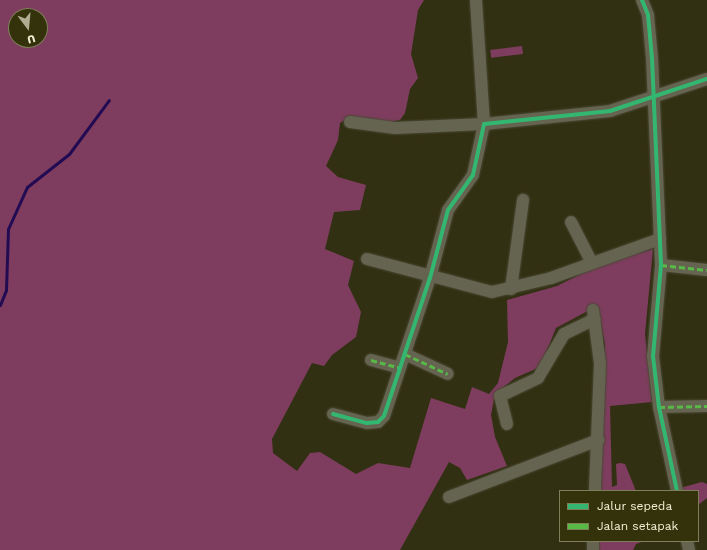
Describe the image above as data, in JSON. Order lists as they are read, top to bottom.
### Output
{
  "legend": ["Jalur sepeda", "Jalan setapak"],
  "north": "bottom"
}
